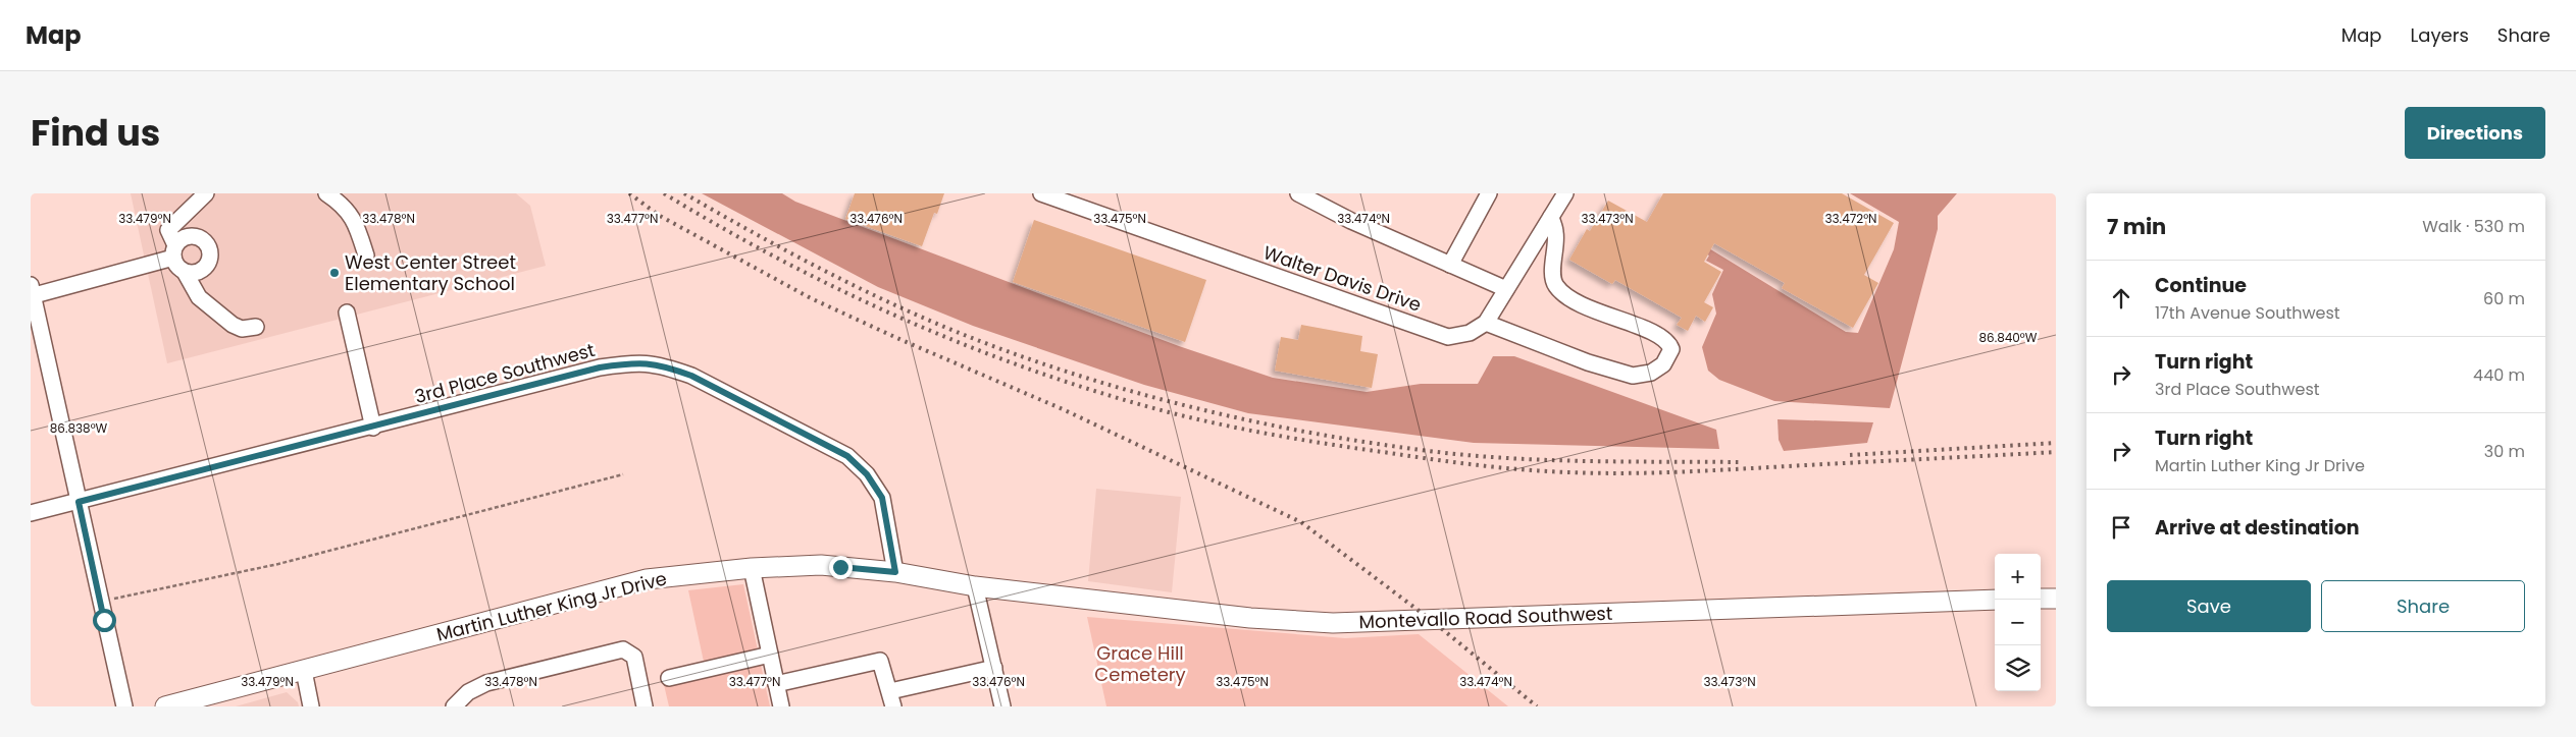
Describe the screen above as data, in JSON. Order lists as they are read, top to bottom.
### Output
{
  "streets": {
    "main road": ["Martin Luther King Jr Drive", "Montevallo Road Southwest"],
    "street": ["Walter Davis Drive", "3rd Place Southwest"]
  },
  "crossings": [
    ["3rd Place Southwest", "Martin Luther King Jr Drive"],
    ["Martin Luther King Jr Drive", "Montevallo Road Southwest"]
  ],
  "parks": ["Grace Hill Cemetery"],
  "places": ["West Center Street Elementary School"],
  "page": {
    "header": "Map",
    "nav": ["Map", "Layers", "Share"],
    "title": "Find us",
    "buttons": [
      "Directions",
      ["Save", "Share"]
    ],
    "heading": ["7 min", "Walk · 530 m"],
    "list": [
      ["Continue", "17th Avenue Southwest", "60 m"],
      ["Turn right", "3rd Place Southwest", "440 m"],
      ["Turn right", "Martin Luther King Jr Drive", "30 m"],
      "Arrive at destination"
    ],
    "map_buttons": ["+", "−"]
  },
  "coordinates": [
    "33.479°N",
    "33.478°N",
    "33.477°N",
    "33.476°N",
    "33.475°N",
    "33.474°N",
    "33.473°N",
    "33.472°N",
    "86.840°W",
    "86.838°W"
  ]
}
